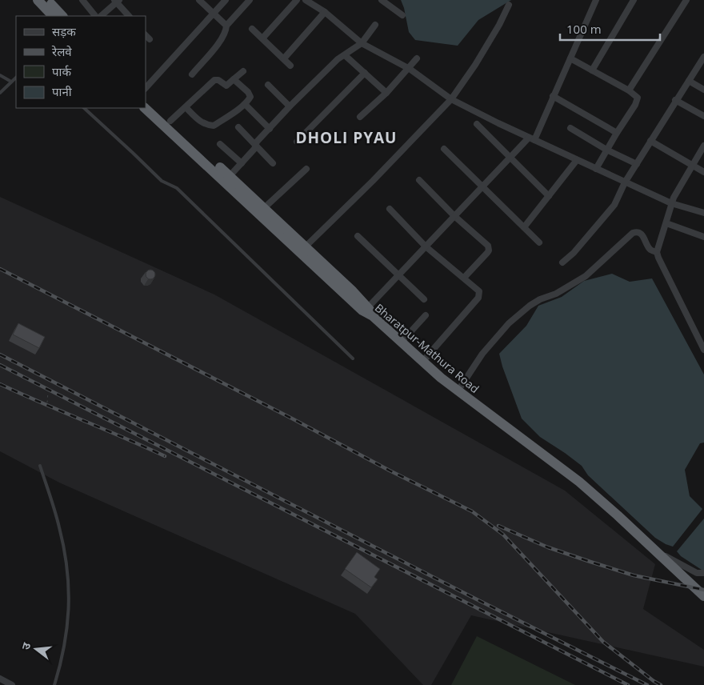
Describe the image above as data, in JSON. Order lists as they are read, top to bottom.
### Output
{
  "streets": {
    "highway": ["Bharatpur-Mathura Road"]
  },
  "districts": ["DHOLI PYAU"],
  "legend": [
    "सड़क",
    "रेलवे",
    "पार्क",
    "पानी"
  ],
  "scale_bar": "100 m",
  "north": "left"
}
